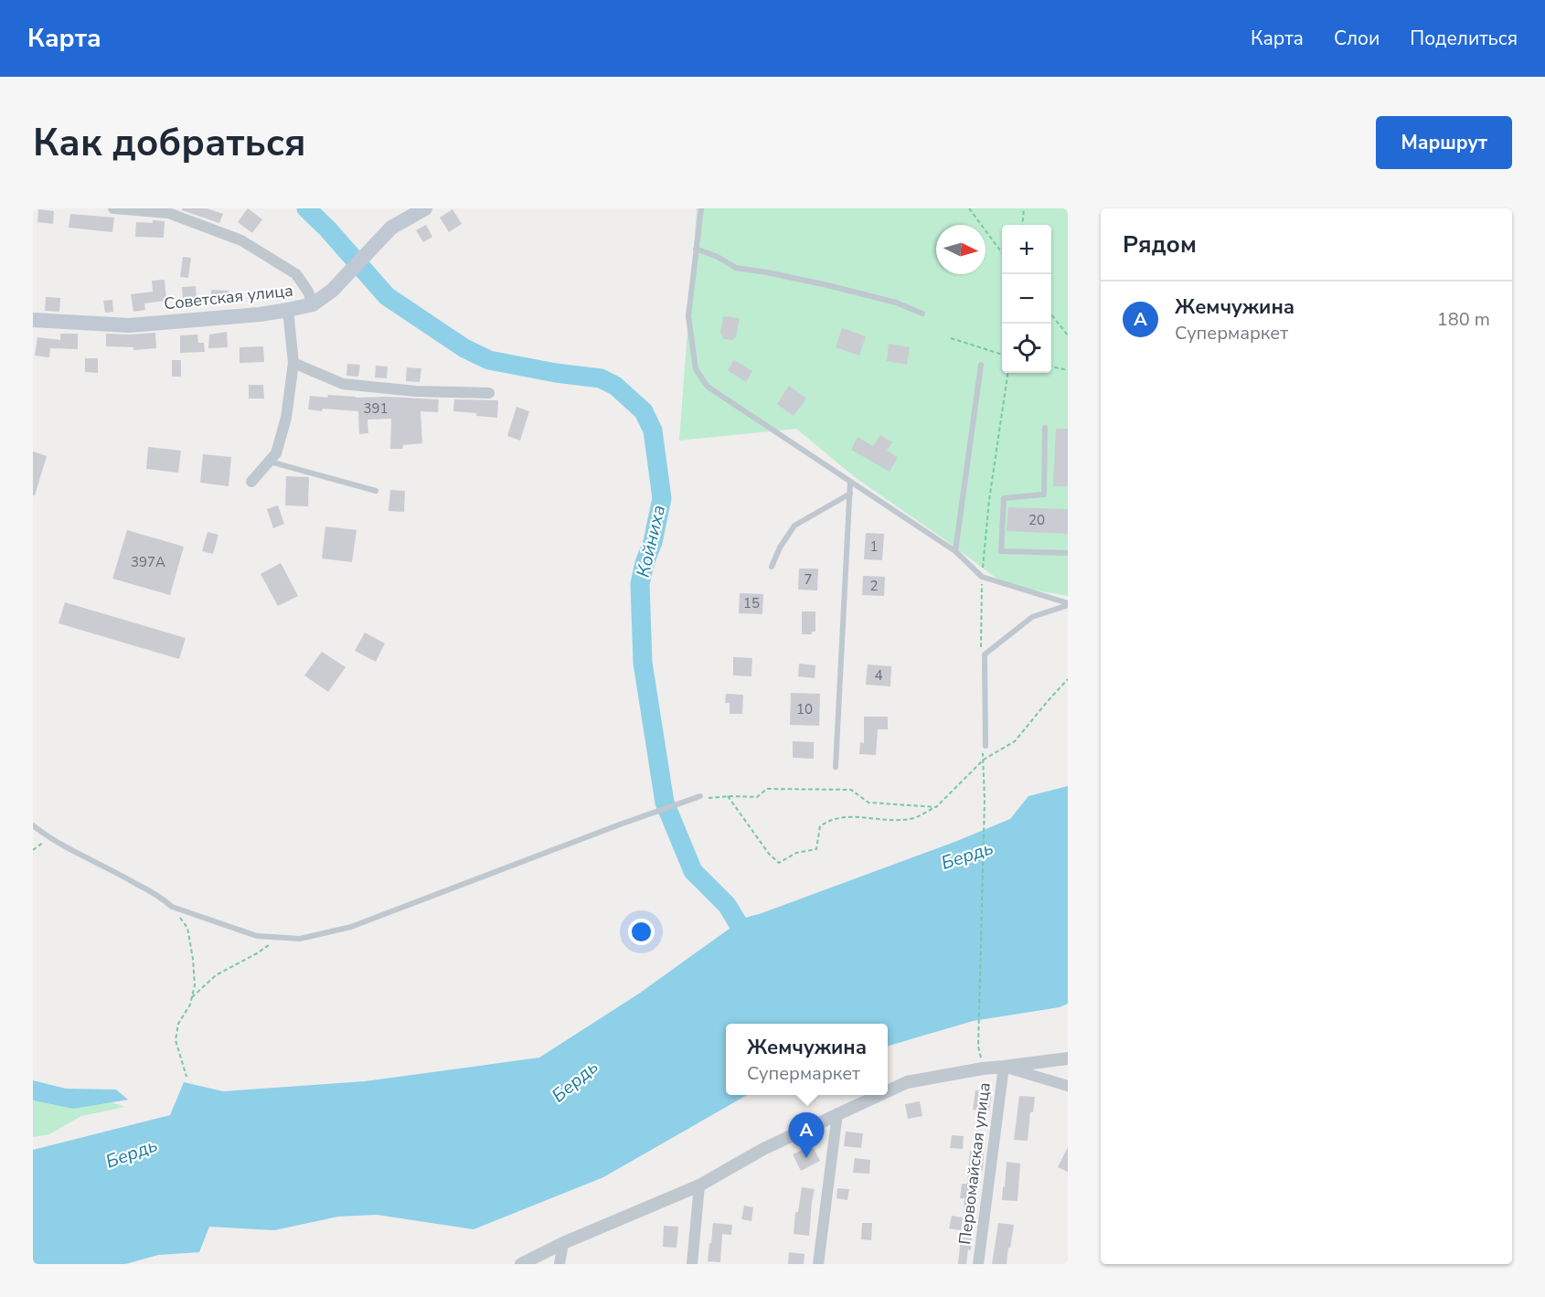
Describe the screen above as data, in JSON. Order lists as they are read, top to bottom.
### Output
{
  "streets": {
    "main road": ["Советская улица"],
    "street": ["Первомайская улица"]
  },
  "water": ["Койниха", "Бердь"],
  "house_numbers": [
    "391",
    "20",
    "1",
    "397А",
    "7",
    "2",
    "15",
    "4",
    "10"
  ],
  "north": "right",
  "page": {
    "header": "Карта",
    "nav": ["Карта", "Слои", "Поделиться"],
    "buttons": "Маршрут",
    "title": "Как добраться",
    "heading": "Рядом",
    "map_buttons": ["+", "−"],
    "list": [
      {
        "mark": "A",
        "name": "Жемчужина",
        "note": "Супермаркет",
        "value": "180 m"
      }
    ],
    "popup": ["Жемчужина", "Супермаркет"],
    "pins": "A"
  }
}
